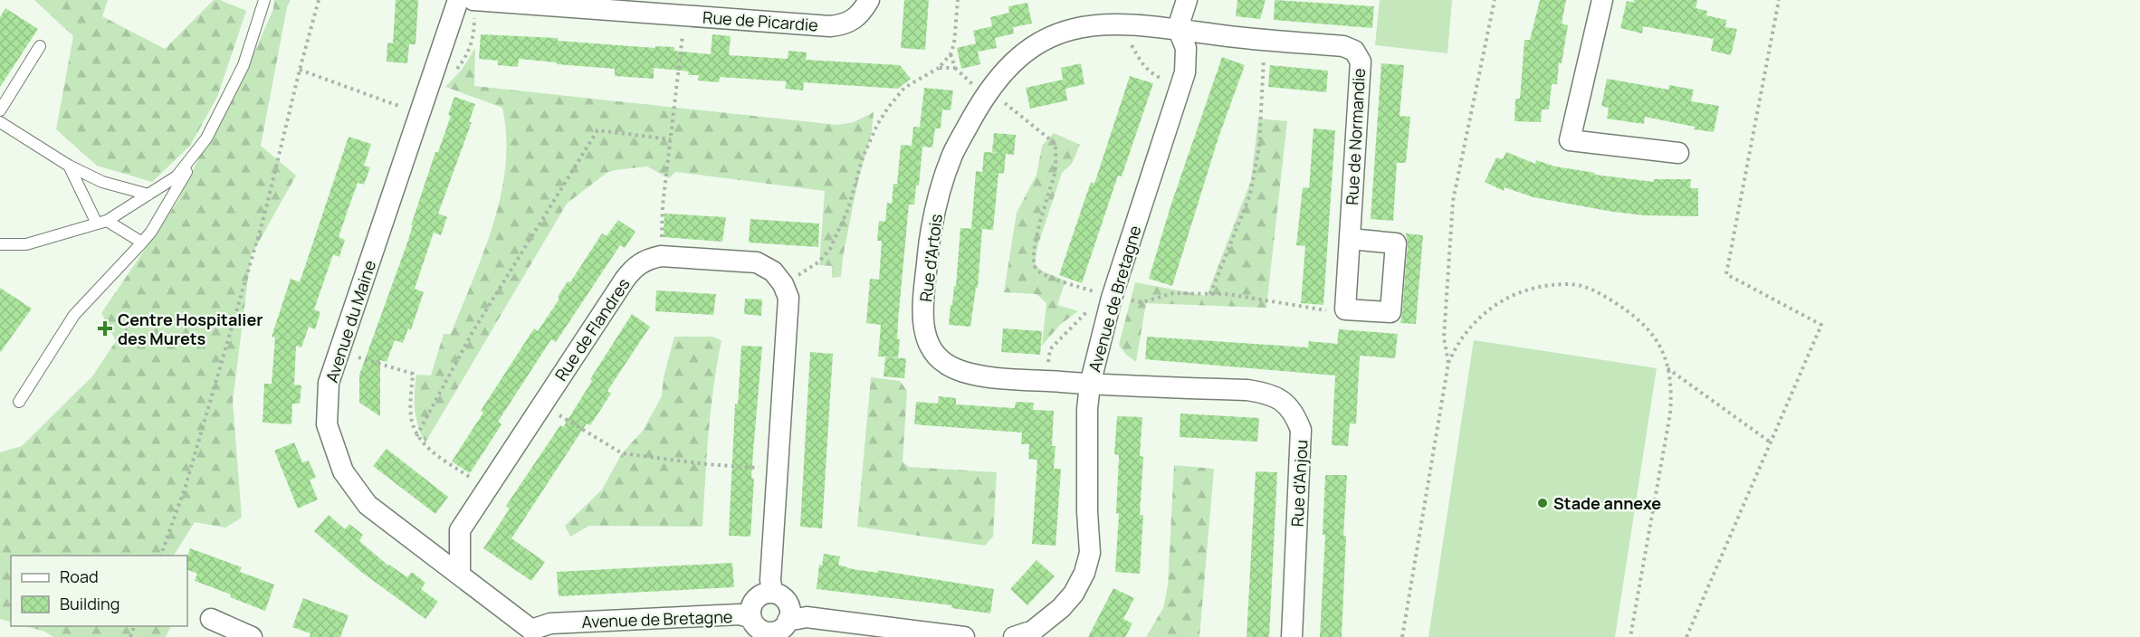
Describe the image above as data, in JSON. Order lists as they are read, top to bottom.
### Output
{
  "streets": {
    "street": [
      "Rue de Picardie",
      "Rue de Normandie",
      "Rue d'Artois",
      "Avenue de Bretagne",
      "Avenue du Maine",
      "Rue de Flandres",
      "Rue d'Anjou"
    ]
  },
  "crossings": [
    ["Rue de Normandie", "Rue d'Artois"],
    ["Rue de Normandie", "Avenue de Bretagne"],
    ["Rue d'Artois", "Avenue de Bretagne"],
    ["Rue d'Artois", "Rue d'Anjou"],
    ["Avenue de Bretagne", "Avenue du Maine"],
    ["Avenue de Bretagne", "Rue d'Anjou"],
    ["Avenue du Maine", "Rue de Flandres"]
  ],
  "places": {
    "health": ["Centre Hospitalier des Murets"],
    "other": ["Stade annexe"]
  },
  "legend": ["Road", "Building"]
}
